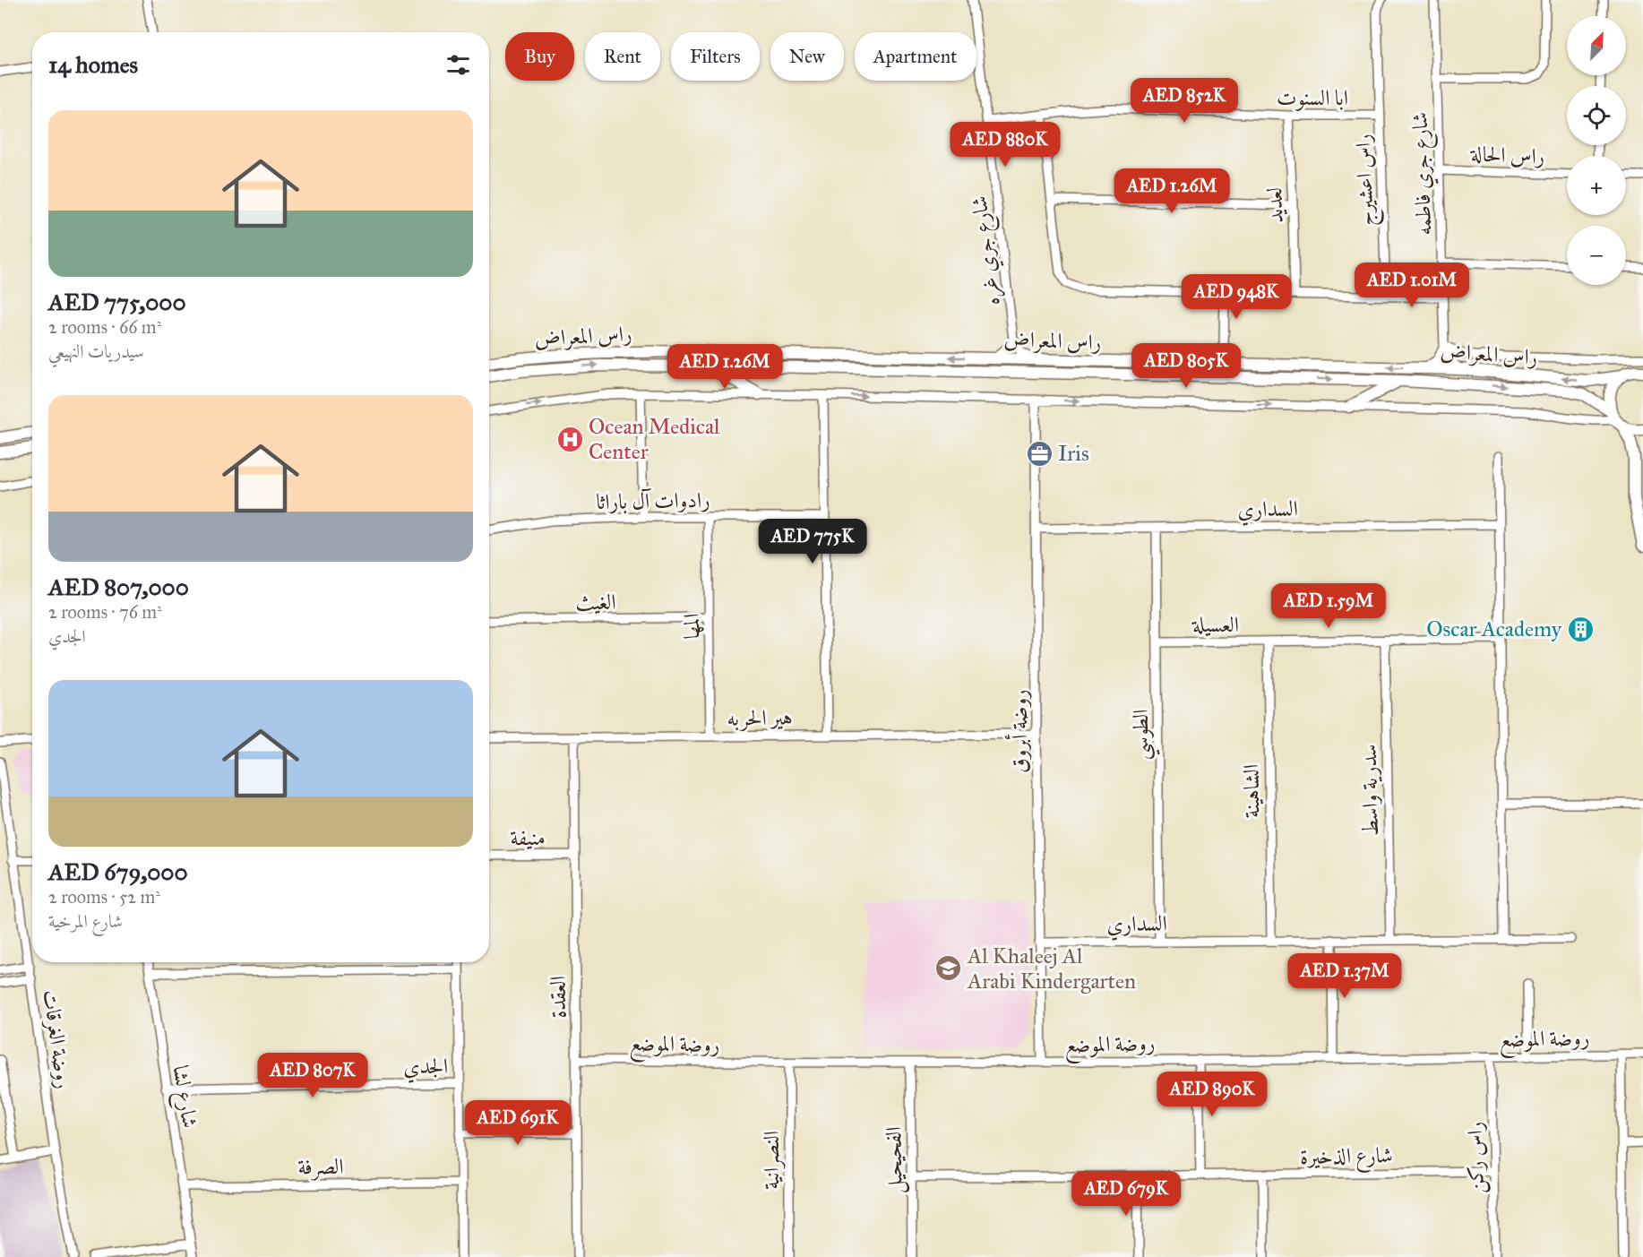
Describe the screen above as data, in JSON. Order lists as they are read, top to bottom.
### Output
{
  "streets": {
    "street": [
      "ابا السنوت",
      "راس الحالة",
      "شارع جري فاطمه",
      "راس اعشيرج",
      "لعديد",
      "شارع جري غره",
      "راس المعراض",
      "رادوات آل باراثا",
      "السداري",
      "الغيث",
      "العسيلة",
      "المها",
      "هير الحربه",
      "روضة أبروق",
      "الطوسي",
      "سدرية واسط",
      "الشاهينة",
      "منيفة",
      "العقدة",
      "روضة الموضع",
      "روضة الغرقات",
      "الجدي",
      "شارع لشا",
      "شارع الذخيرة",
      "راس ركن",
      "النصرانية",
      "الفحيحيل",
      "الصرفة"
    ]
  },
  "crossings": [
    ["ابا السنوت", "راس اعشيرج"],
    ["ابا السنوت", "لعديد"],
    ["ابا السنوت", "شارع جري غره"],
    ["راس الحالة", "شارع جري فاطمه"],
    ["شارع جري فاطمه", "راس المعراض"],
    ["رادوات آل باراثا", "المها"],
    ["السداري", "روضة أبروق"],
    ["السداري", "الطوسي"],
    ["السداري", "سدرية واسط"],
    ["السداري", "الشاهينة"],
    ["الغيث", "المها"],
    ["العسيلة", "الطوسي"],
    ["العسيلة", "سدرية واسط"],
    ["العسيلة", "الشاهينة"],
    ["المها", "هير الحربه"],
    ["هير الحربه", "روضة أبروق"],
    ["هير الحربه", "العقدة"],
    ["روضة أبروق", "روضة الموضع"],
    ["منيفة", "العقدة"],
    ["العقدة", "روضة الموضع"],
    ["روضة الموضع", "راس ركن"],
    ["روضة الموضع", "النصرانية"],
    ["روضة الموضع", "الفحيحيل"],
    ["الجدي", "شارع لشا"],
    ["شارع لشا", "الصرفة"],
    ["شارع الذخيرة", "راس ركن"],
    ["شارع الذخيرة", "الفحيحيل"]
  ],
  "places": {
    "hospital": ["Ocean Medical Center"],
    "office": ["Iris"],
    "building": ["Oscar Academy"],
    "school or university": ["Al Khaleej Al Arabi Kindergarten"]
  },
  "north": "top right",
  "page": {
    "map_buttons": ["+", "−"],
    "chip": [
      "Buy",
      "Rent",
      "Filters",
      "New",
      "Apartment"
    ],
    "heading": "14 homes",
    "price": [
      "AED 852K",
      "AED 880K",
      "AED 1.26M",
      "AED 1.01M",
      "AED 948K",
      "AED 805K",
      "AED 1.26M",
      "AED 775K",
      "AED 1.59M",
      "AED 1.37M",
      "AED 807K",
      "AED 890K",
      "AED 691K",
      "AED 679K"
    ],
    "list": [
      {
        "name": "AED 775,000",
        "note": "2 rooms · 66 m² · سيدريات النهيعي"
      },
      {
        "name": "AED 807,000",
        "note": "2 rooms · 76 m² · الجدي"
      },
      {
        "name": "AED 679,000",
        "note": "2 rooms · 52 m² · شارع المرخية"
      }
    ]
  }
}
